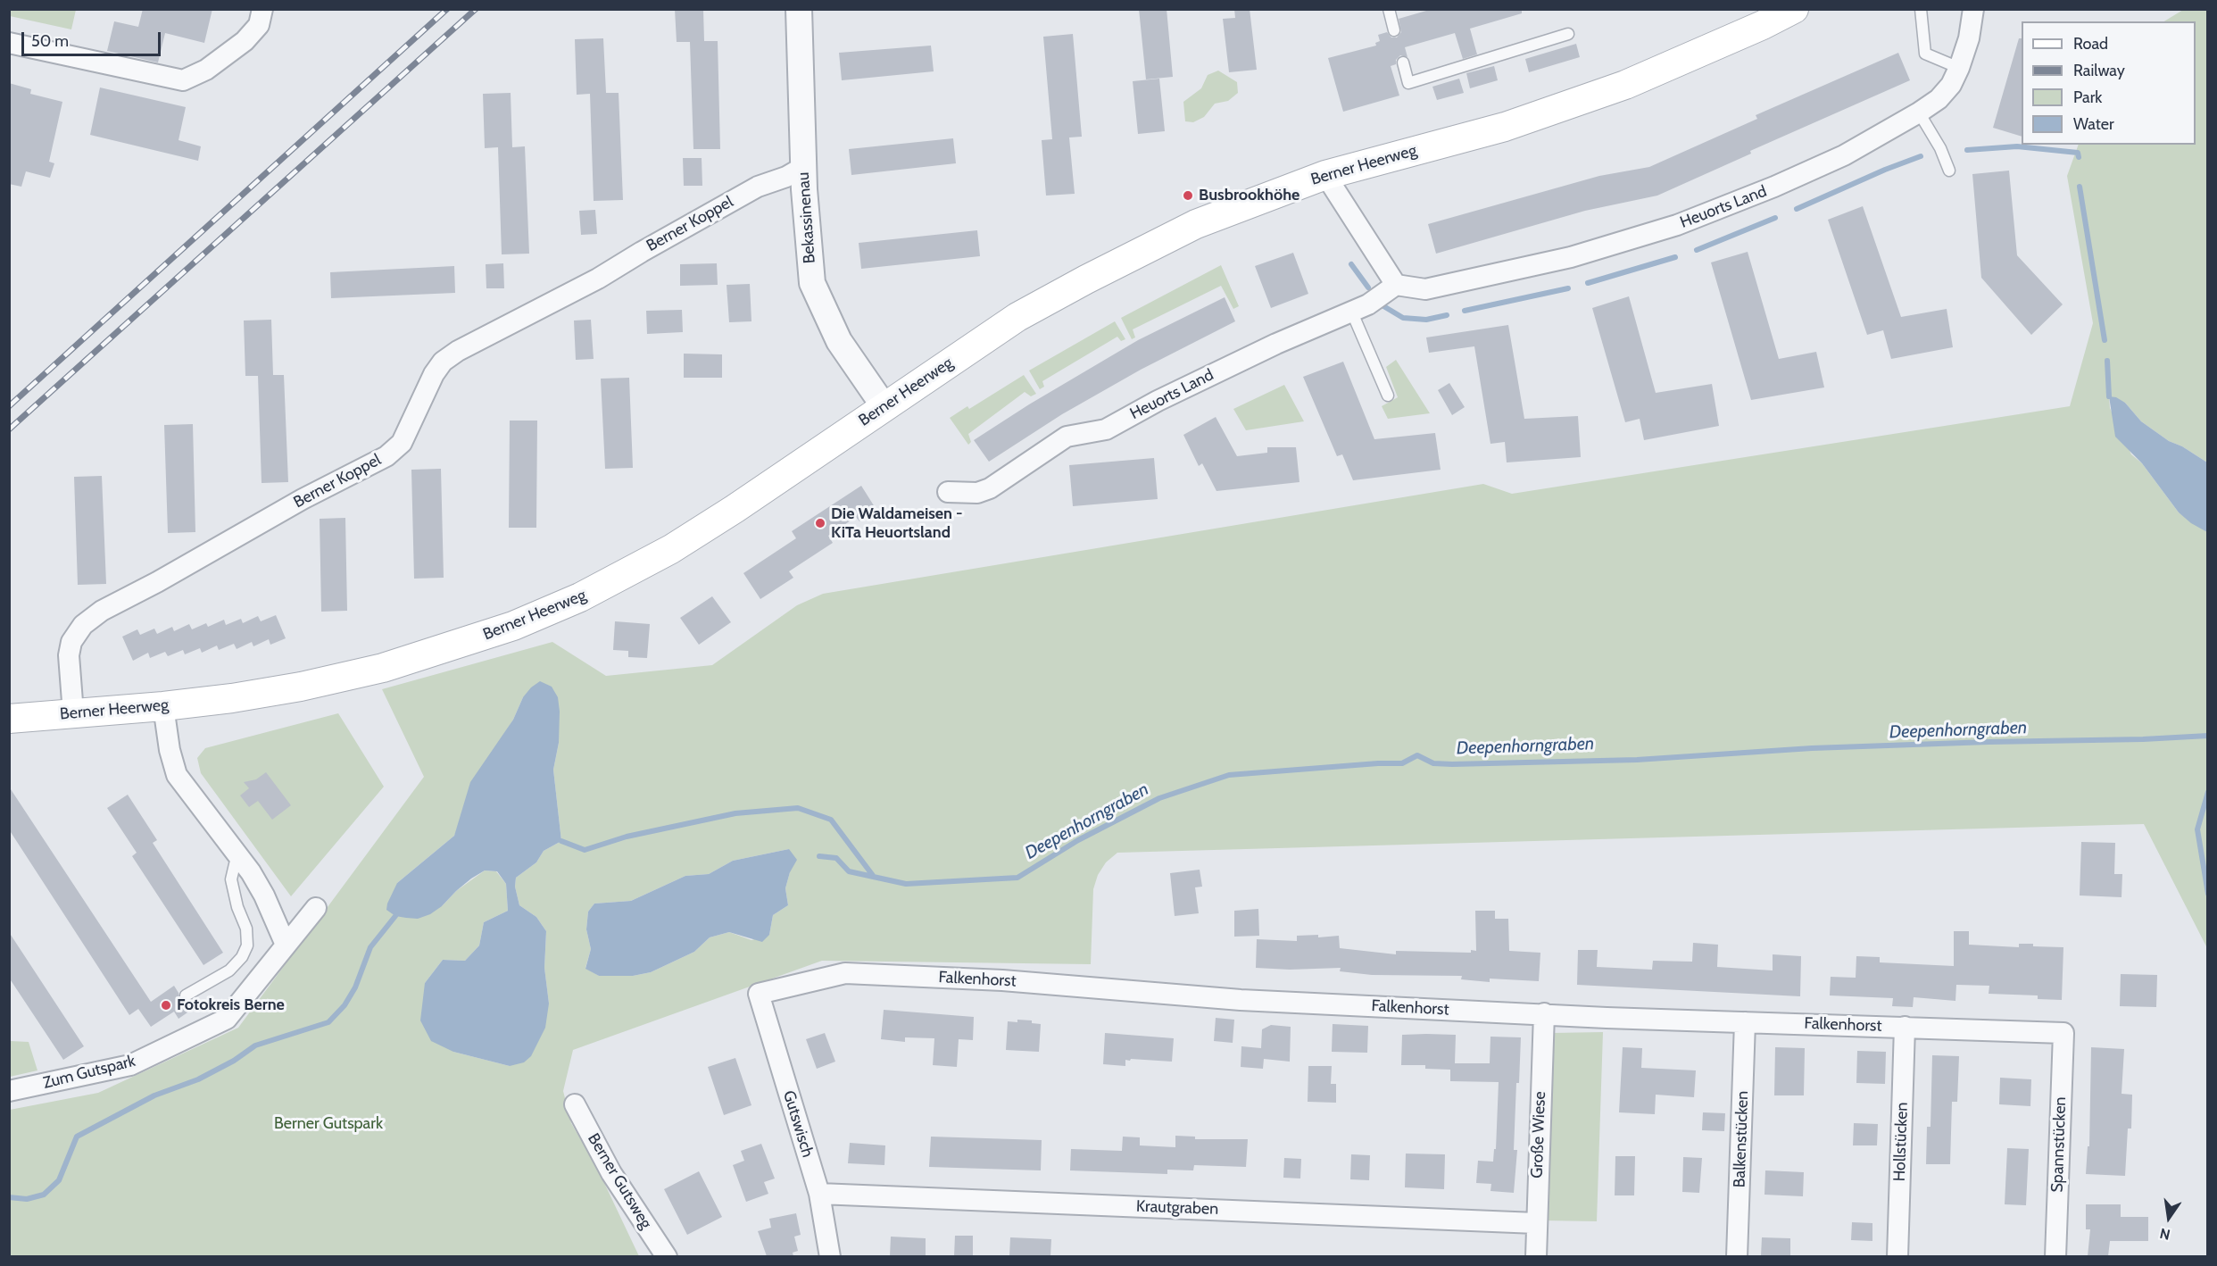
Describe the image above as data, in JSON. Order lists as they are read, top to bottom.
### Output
{
  "streets": {
    "main road": ["Berner Heerweg"],
    "street": [
      "Heuorts Land",
      "Bekassinenau",
      "Berner Koppel",
      "Falkenhorst",
      "Zum Gutspark",
      "Gutswisch",
      "Große Wiese",
      "Balkenstücken",
      "Hollstücken",
      "Spannstücken",
      "Berner Gutsweg",
      "Krautgraben"
    ]
  },
  "crossings": [
    ["Berner Heerweg", "Bekassinenau"],
    ["Berner Heerweg", "Berner Koppel"],
    ["Bekassinenau", "Berner Koppel"],
    ["Falkenhorst", "Gutswisch"],
    ["Falkenhorst", "Große Wiese"],
    ["Falkenhorst", "Balkenstücken"],
    ["Falkenhorst", "Hollstücken"],
    ["Falkenhorst", "Spannstücken"],
    ["Gutswisch", "Krautgraben"],
    ["Große Wiese", "Krautgraben"]
  ],
  "water": ["Deepenhorngraben"],
  "parks": ["Berner Gutspark"],
  "places": ["Busbrookhöhe", "Die Waldameisen - KiTa Heuortsland", "Fotokreis Berne"],
  "legend": [
    "Road",
    "Railway",
    "Park",
    "Water"
  ],
  "scale_bar": "50 m",
  "north": "bottom"
}
